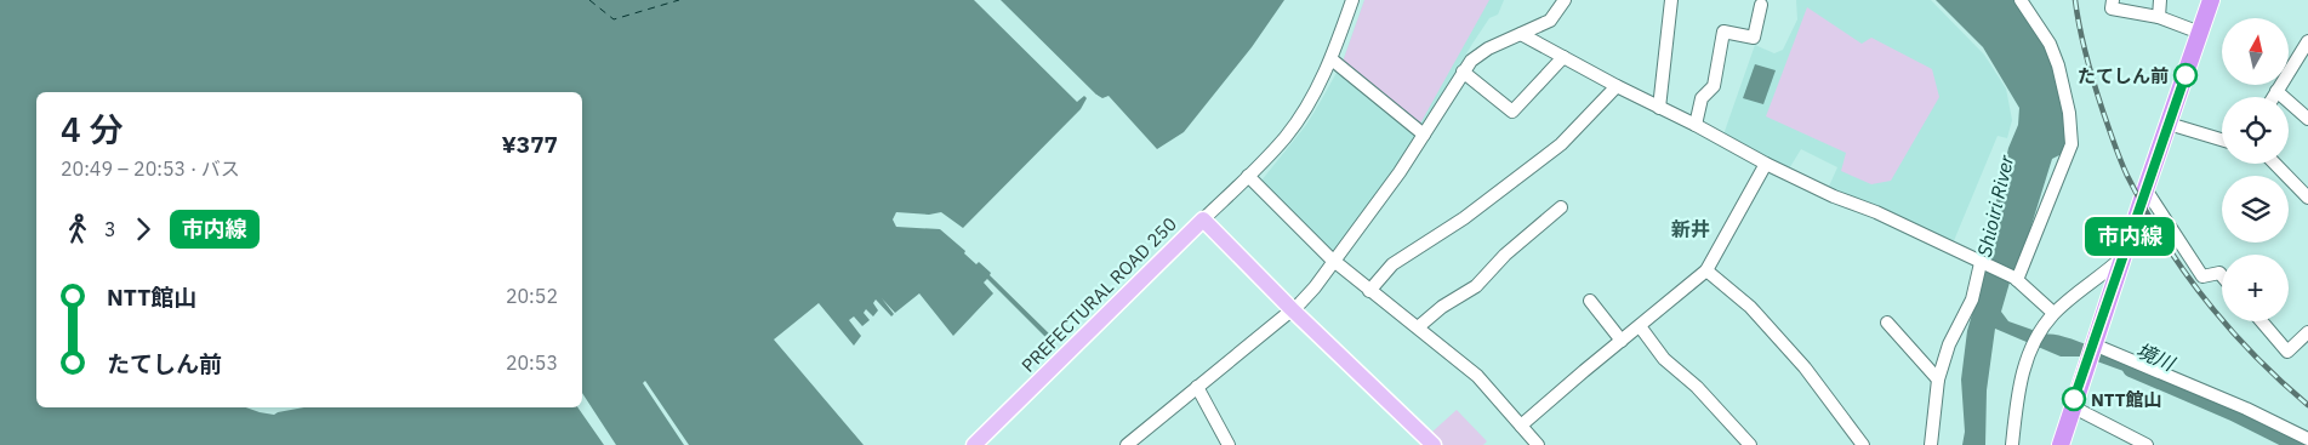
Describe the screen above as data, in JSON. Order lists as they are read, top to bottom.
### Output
{
  "streets": {
    "main road": ["PREFECTURAL ROAD 250"]
  },
  "districts": ["新井"],
  "water": ["Shioiri River", "境川"],
  "places": ["たてしん前", "NTT館山"],
  "lines": ["bus line 市内線"],
  "north": "top",
  "page": {
    "on_map": "市内線",
    "map_buttons": "+",
    "heading": ["4 分", "20:49 – 20:53 · バス", "¥377"],
    "legs": ["3", "市内線"],
    "list": [
      {
        "name": "NTT館山",
        "value": "20:52"
      },
      {
        "name": "たてしん前",
        "value": "20:53"
      }
    ]
  }
}
